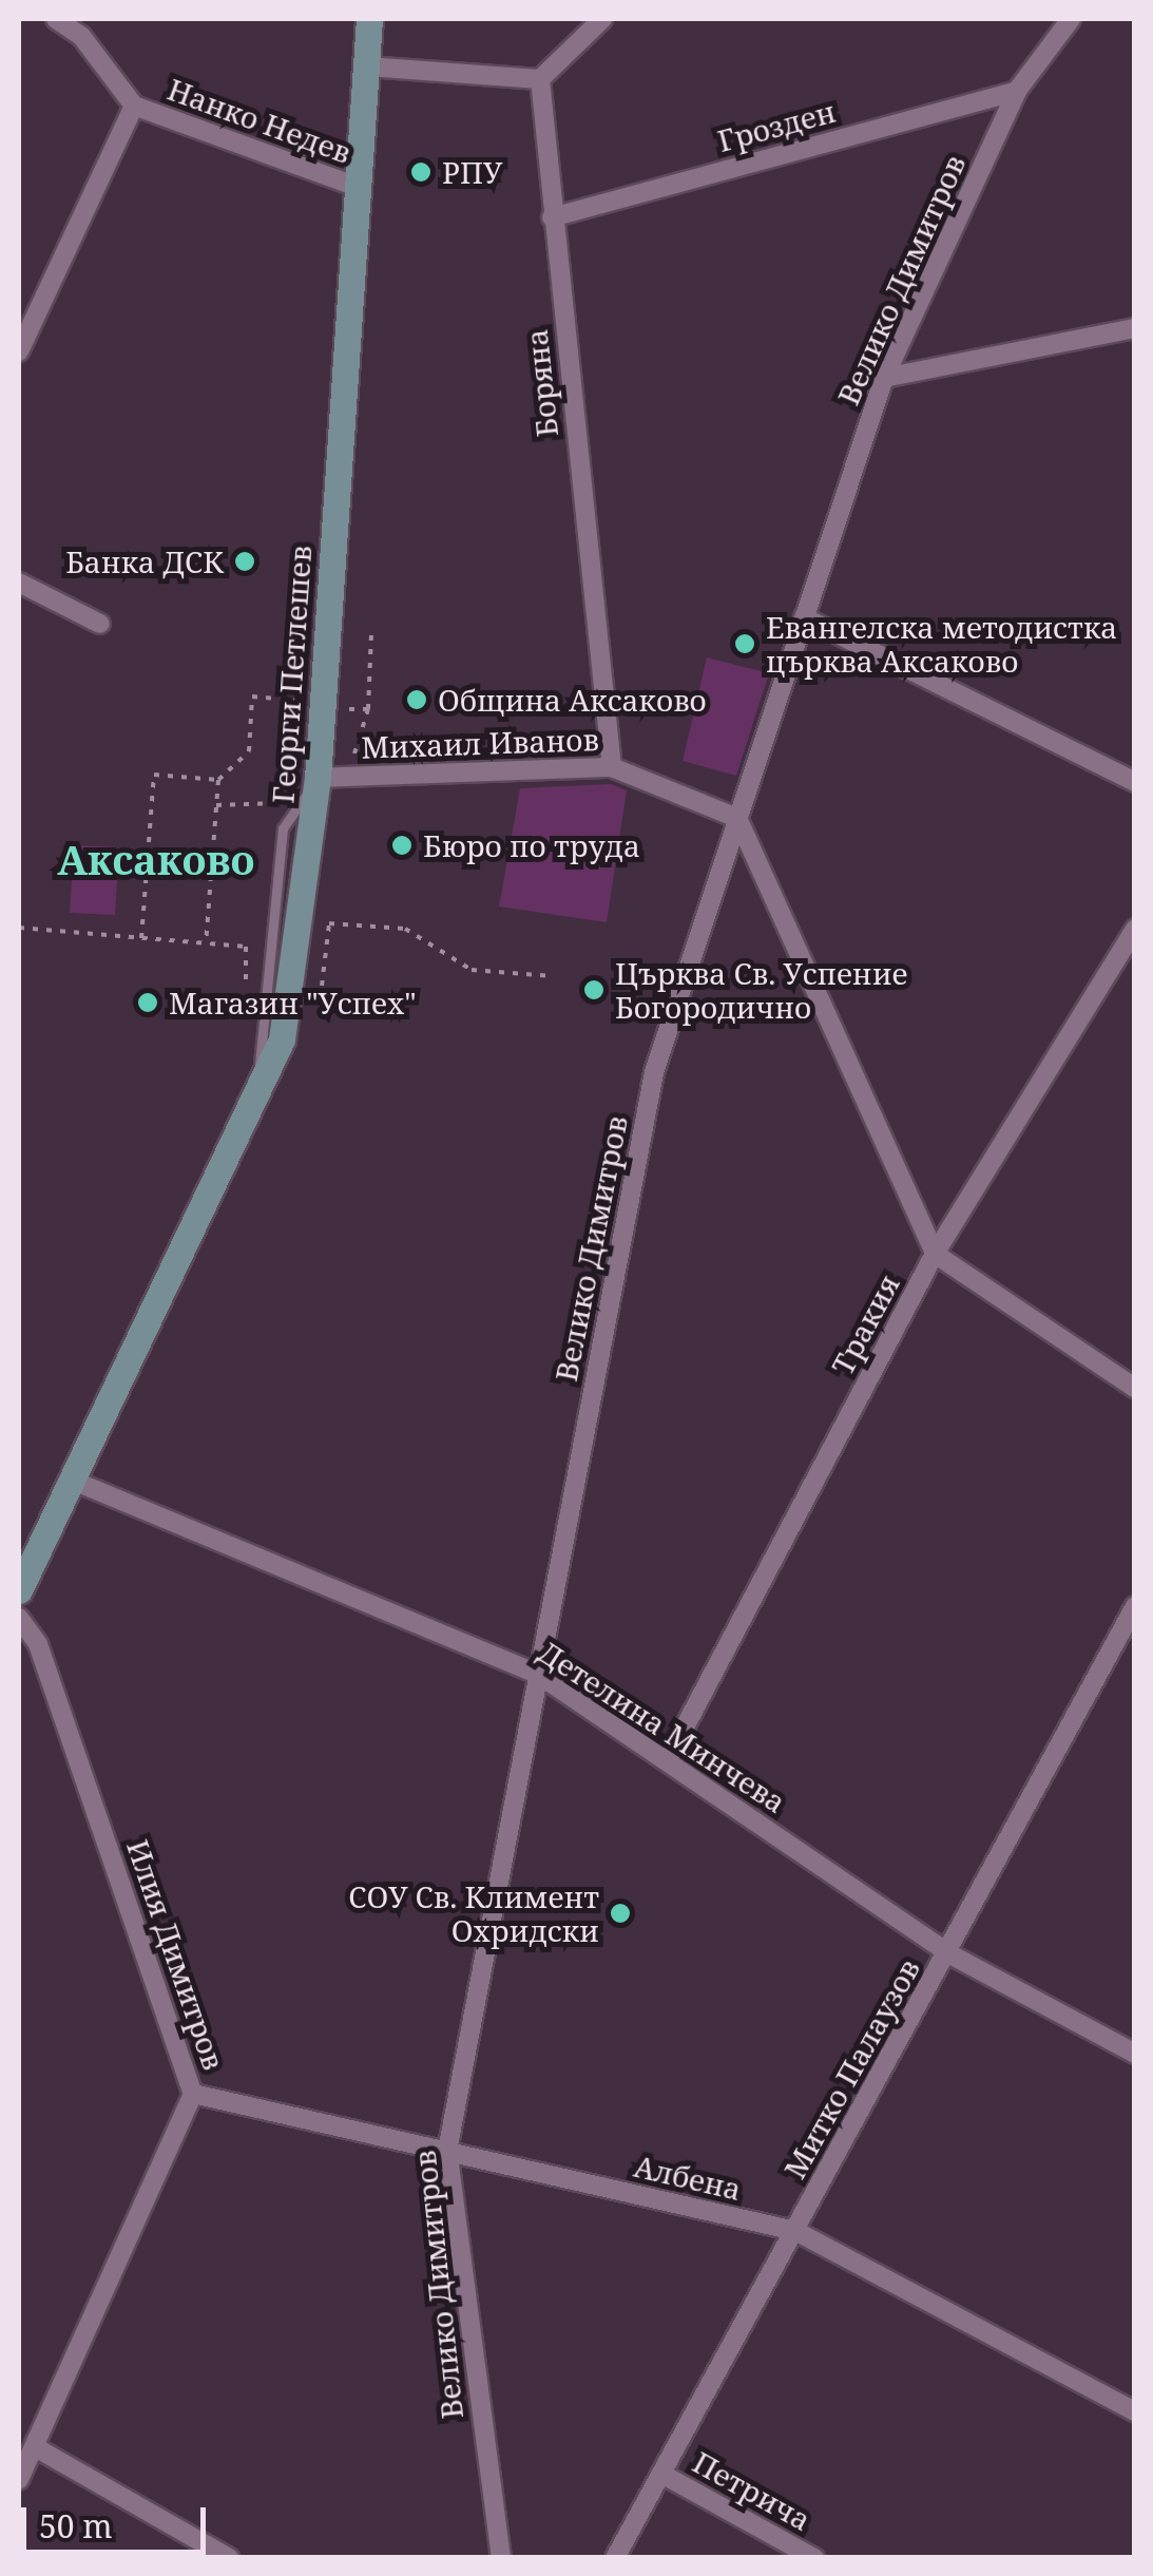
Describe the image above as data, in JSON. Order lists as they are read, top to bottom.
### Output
{
  "streets": {
    "main road": ["Георги Петлешев"],
    "street": [
      "Нанко Недев",
      "Грозден",
      "Велико Димитров",
      "Боряна",
      "Михаил Иванов",
      "Тракия",
      "Детелина Минчева",
      "Илия Димитров",
      "Митко Палаузов",
      "Албена",
      "Петрича"
    ]
  },
  "crossings": [
    ["Нанко Недев", "Георги Петлешев"],
    ["Грозден", "Велико Димитров"],
    ["Грозден", "Боряна"],
    ["Велико Димитров", "Михаил Иванов"],
    ["Велико Димитров", "Детелина Минчева"],
    ["Велико Димитров", "Албена"],
    ["Боряна", "Михаил Иванов"],
    ["Георги Петлешев", "Михаил Иванов"],
    ["Георги Петлешев", "Детелина Минчева"],
    ["Тракия", "Детелина Минчева"],
    ["Детелина Минчева", "Митко Палаузов"],
    ["Илия Димитров", "Албена"],
    ["Митко Палаузов", "Албена"],
    ["Митко Палаузов", "Петрича"]
  ],
  "districts": ["Аксаково"],
  "places": [
    "РПУ",
    "Банка ДСК",
    "Евангелска методистка църква Аксаково",
    "Община Аксаково",
    "Бюро по труда",
    "Църква Св. Успение Богородично",
    "Магазин \"Успех\"",
    "СОУ Св. Климент Охридски"
  ],
  "scale_bar": "50 m"
}
